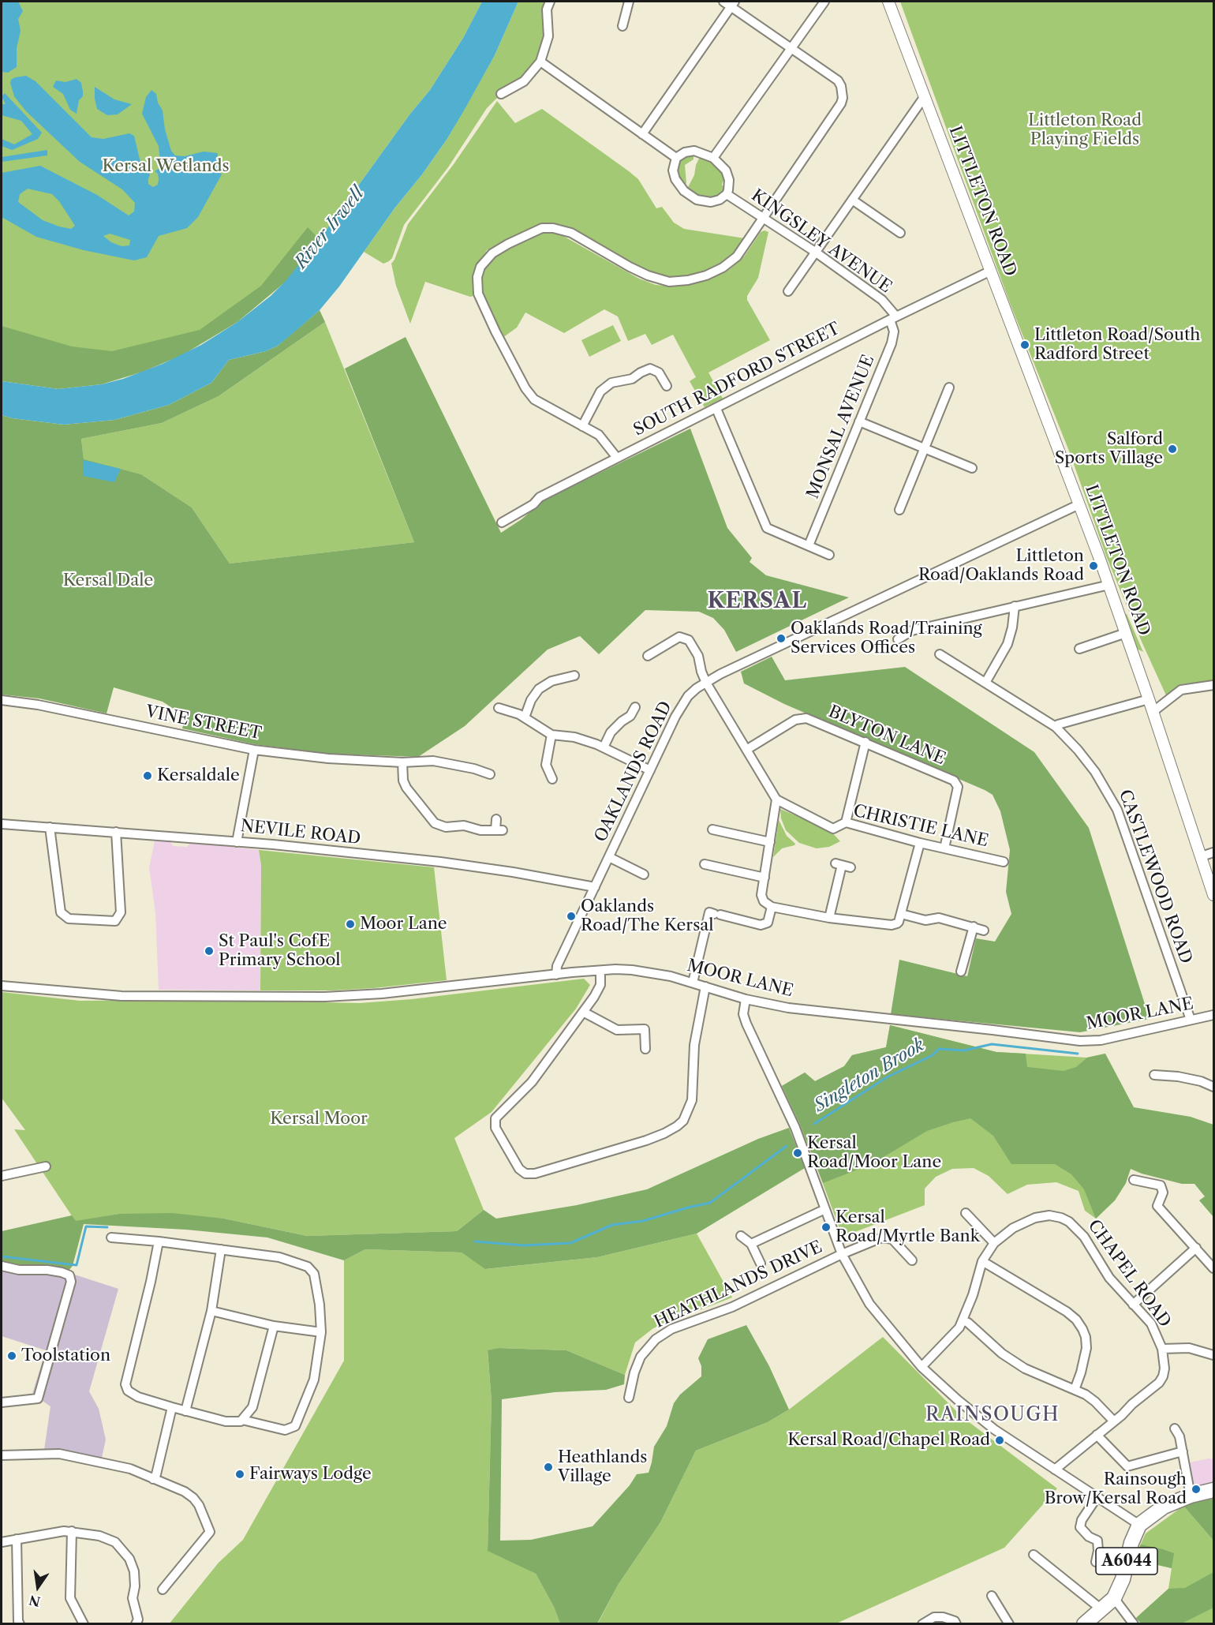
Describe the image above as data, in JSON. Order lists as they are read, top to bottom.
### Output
{
  "streets": {
    "main road": ["A6044"],
    "street": [
      "LITTLETON ROAD",
      "KINGSLEY AVENUE",
      "SOUTH RADFORD STREET",
      "MONSAL AVENUE",
      "VINE STREET",
      "BLYTON LANE",
      "OAKLANDS ROAD",
      "CHRISTIE LANE",
      "NEVILE ROAD",
      "CASTLEWOOD ROAD",
      "MOOR LANE",
      "CHAPEL ROAD",
      "HEATHLANDS DRIVE"
    ]
  },
  "crossings": [
    ["LITTLETON ROAD", "SOUTH RADFORD STREET"],
    ["LITTLETON ROAD", "OAKLANDS ROAD"],
    ["KINGSLEY AVENUE", "SOUTH RADFORD STREET"],
    ["KINGSLEY AVENUE", "MONSAL AVENUE"],
    ["SOUTH RADFORD STREET", "MONSAL AVENUE"],
    ["BLYTON LANE", "CHRISTIE LANE"],
    ["OAKLANDS ROAD", "NEVILE ROAD"],
    ["OAKLANDS ROAD", "MOOR LANE"],
    ["CASTLEWOOD ROAD", "MOOR LANE"]
  ],
  "districts": ["KERSAL", "RAINSOUGH"],
  "water": ["River Irwell", "Singleton Brook"],
  "parks": [
    "Littleton Road Playing Fields",
    "Kersal Wetlands",
    "Kersal Dale",
    "Kersal Moor"
  ],
  "places": [
    "Littleton Road/South Radford Street",
    "Salford Sports Village",
    "Littleton Road/Oaklands Road",
    "Oaklands Road/Training Services Offices",
    "Kersaldale",
    "Oaklands Road/The Kersal",
    "Moor Lane",
    "St Paul's CofE Primary School",
    "Kersal Road/Moor Lane",
    "Kersal Road/Myrtle Bank",
    "Toolstation",
    "Kersal Road/Chapel Road",
    "Heathlands Village",
    "Fairways Lodge",
    "Rainsough Brow/Kersal Road"
  ],
  "north": "bottom"
}
